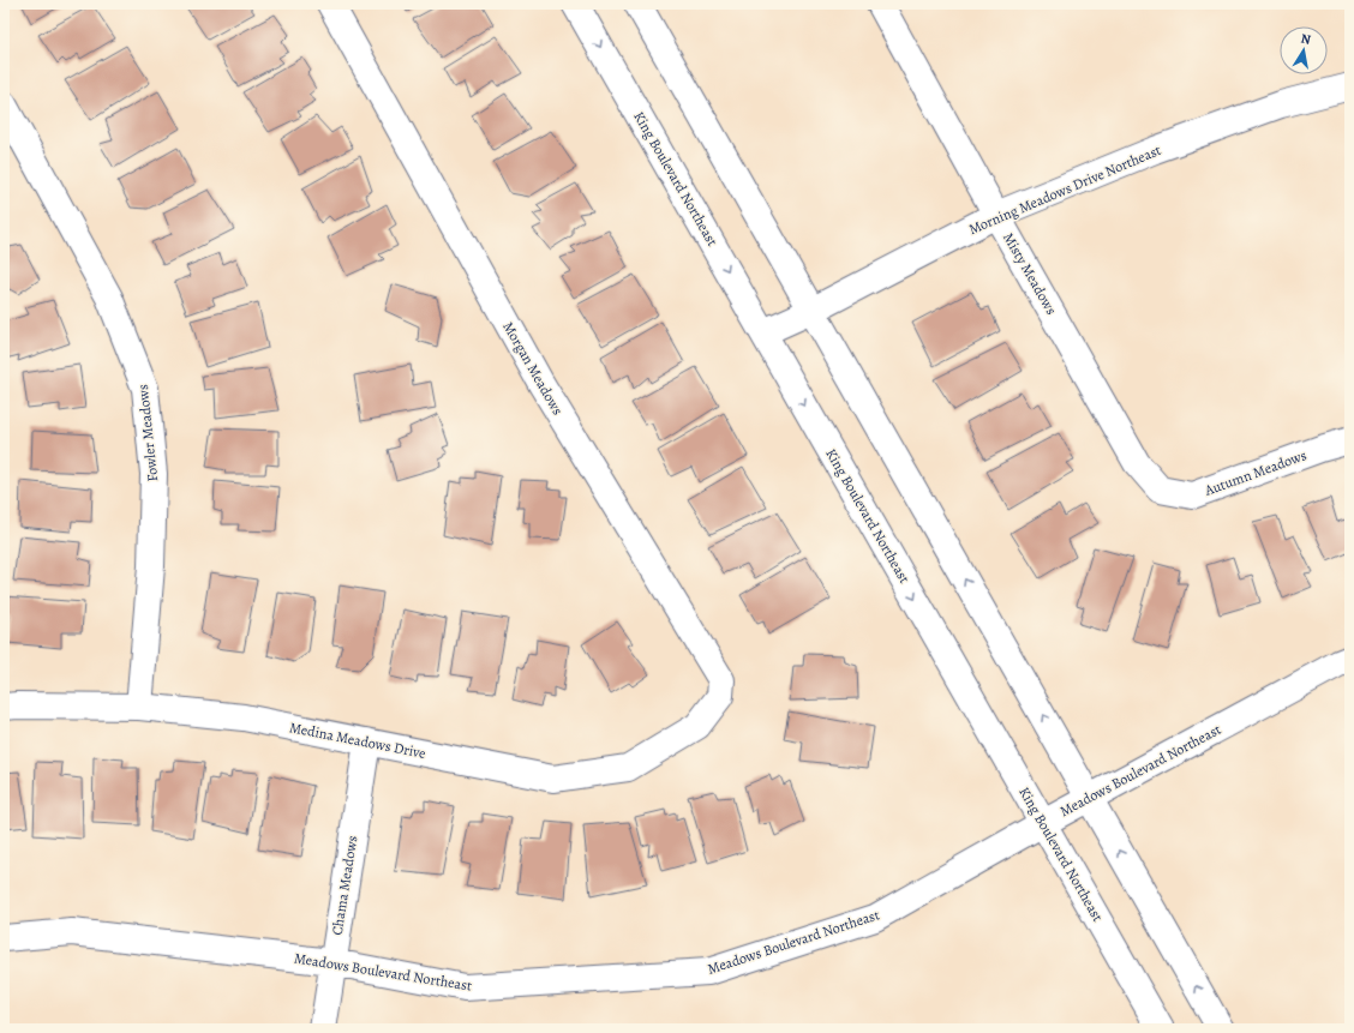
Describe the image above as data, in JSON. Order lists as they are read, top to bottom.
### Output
{
  "streets": {
    "street": [
      "King Boulevard Northeast",
      "Morning Meadows Drive Northeast",
      "Misty Meadows",
      "Morgan Meadows",
      "Fowler Meadows",
      "Autumn Meadows",
      "Medina Meadows Drive",
      "Meadows Boulevard Northeast",
      "Chama Meadows"
    ]
  },
  "crossings": [
    ["King Boulevard Northeast", "Morning Meadows Drive Northeast"],
    ["King Boulevard Northeast", "Meadows Boulevard Northeast"],
    ["Morning Meadows Drive Northeast", "Misty Meadows"],
    ["Misty Meadows", "Autumn Meadows"],
    ["Morgan Meadows", "Medina Meadows Drive"],
    ["Fowler Meadows", "Medina Meadows Drive"],
    ["Medina Meadows Drive", "Chama Meadows"],
    ["Meadows Boulevard Northeast", "Chama Meadows"]
  ],
  "north": "top"
}
